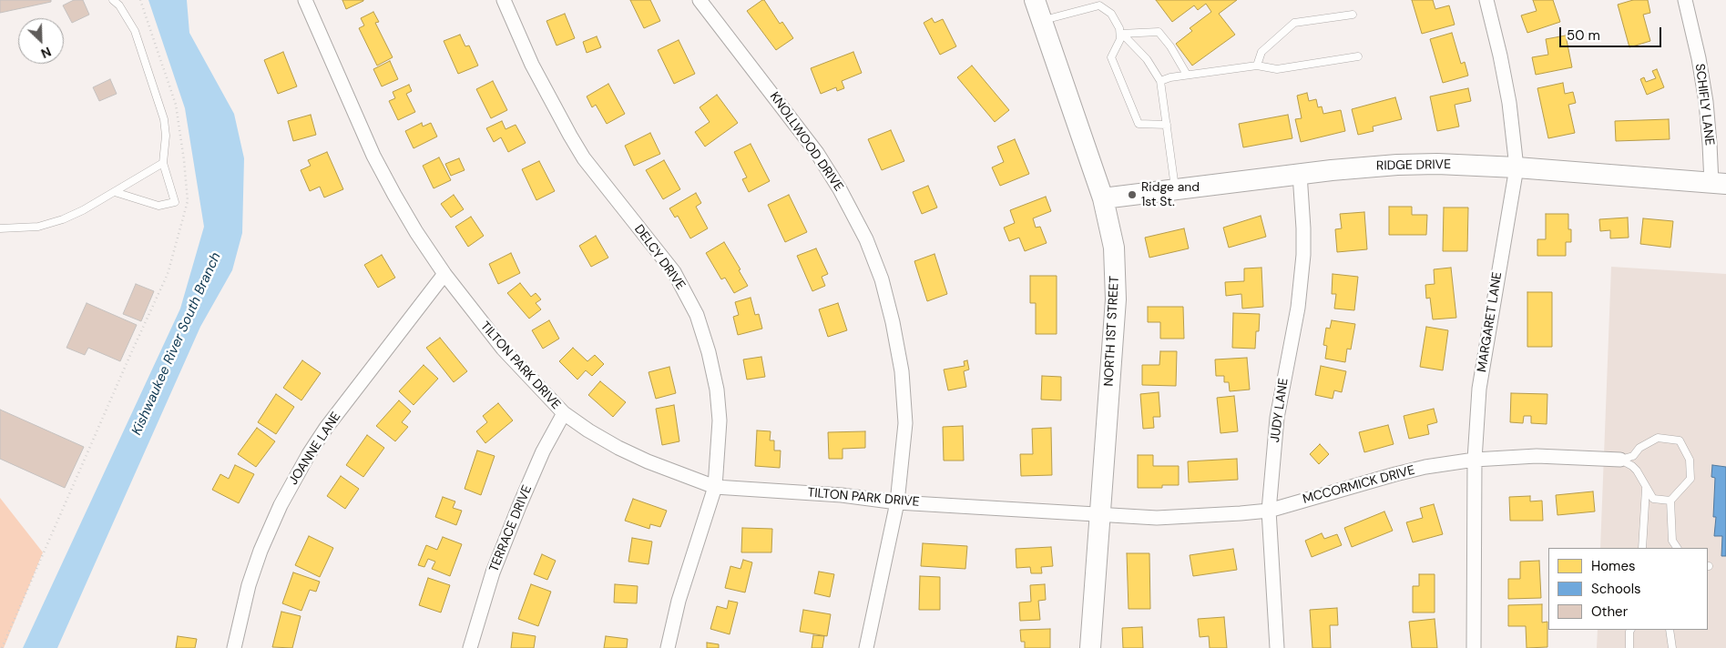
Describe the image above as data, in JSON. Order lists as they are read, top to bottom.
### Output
{
  "streets": {
    "street": [
      "SCHIFLY LANE",
      "KNOLLWOOD DRIVE",
      "RIDGE DRIVE",
      "DELCY DRIVE",
      "MARGARET LANE",
      "NORTH 1ST STREET",
      "TILTON PARK DRIVE",
      "JUDY LANE",
      "JOANNE LANE",
      "MCCORMICK DRIVE",
      "TERRACE DRIVE"
    ]
  },
  "crossings": [
    ["SCHIFLY LANE", "RIDGE DRIVE"],
    ["KNOLLWOOD DRIVE", "TILTON PARK DRIVE"],
    ["RIDGE DRIVE", "MARGARET LANE"],
    ["RIDGE DRIVE", "NORTH 1ST STREET"],
    ["RIDGE DRIVE", "JUDY LANE"],
    ["DELCY DRIVE", "TILTON PARK DRIVE"],
    ["MARGARET LANE", "MCCORMICK DRIVE"],
    ["NORTH 1ST STREET", "TILTON PARK DRIVE"],
    ["NORTH 1ST STREET", "MCCORMICK DRIVE"],
    ["TILTON PARK DRIVE", "JOANNE LANE"],
    ["TILTON PARK DRIVE", "MCCORMICK DRIVE"],
    ["TILTON PARK DRIVE", "TERRACE DRIVE"],
    ["JUDY LANE", "MCCORMICK DRIVE"]
  ],
  "water": ["Kishwaukee River South Branch"],
  "places": ["Ridge and 1st St."],
  "legend": ["Homes", "Schools", "Other"],
  "scale_bar": "50 m",
  "north": "bottom right"
}
